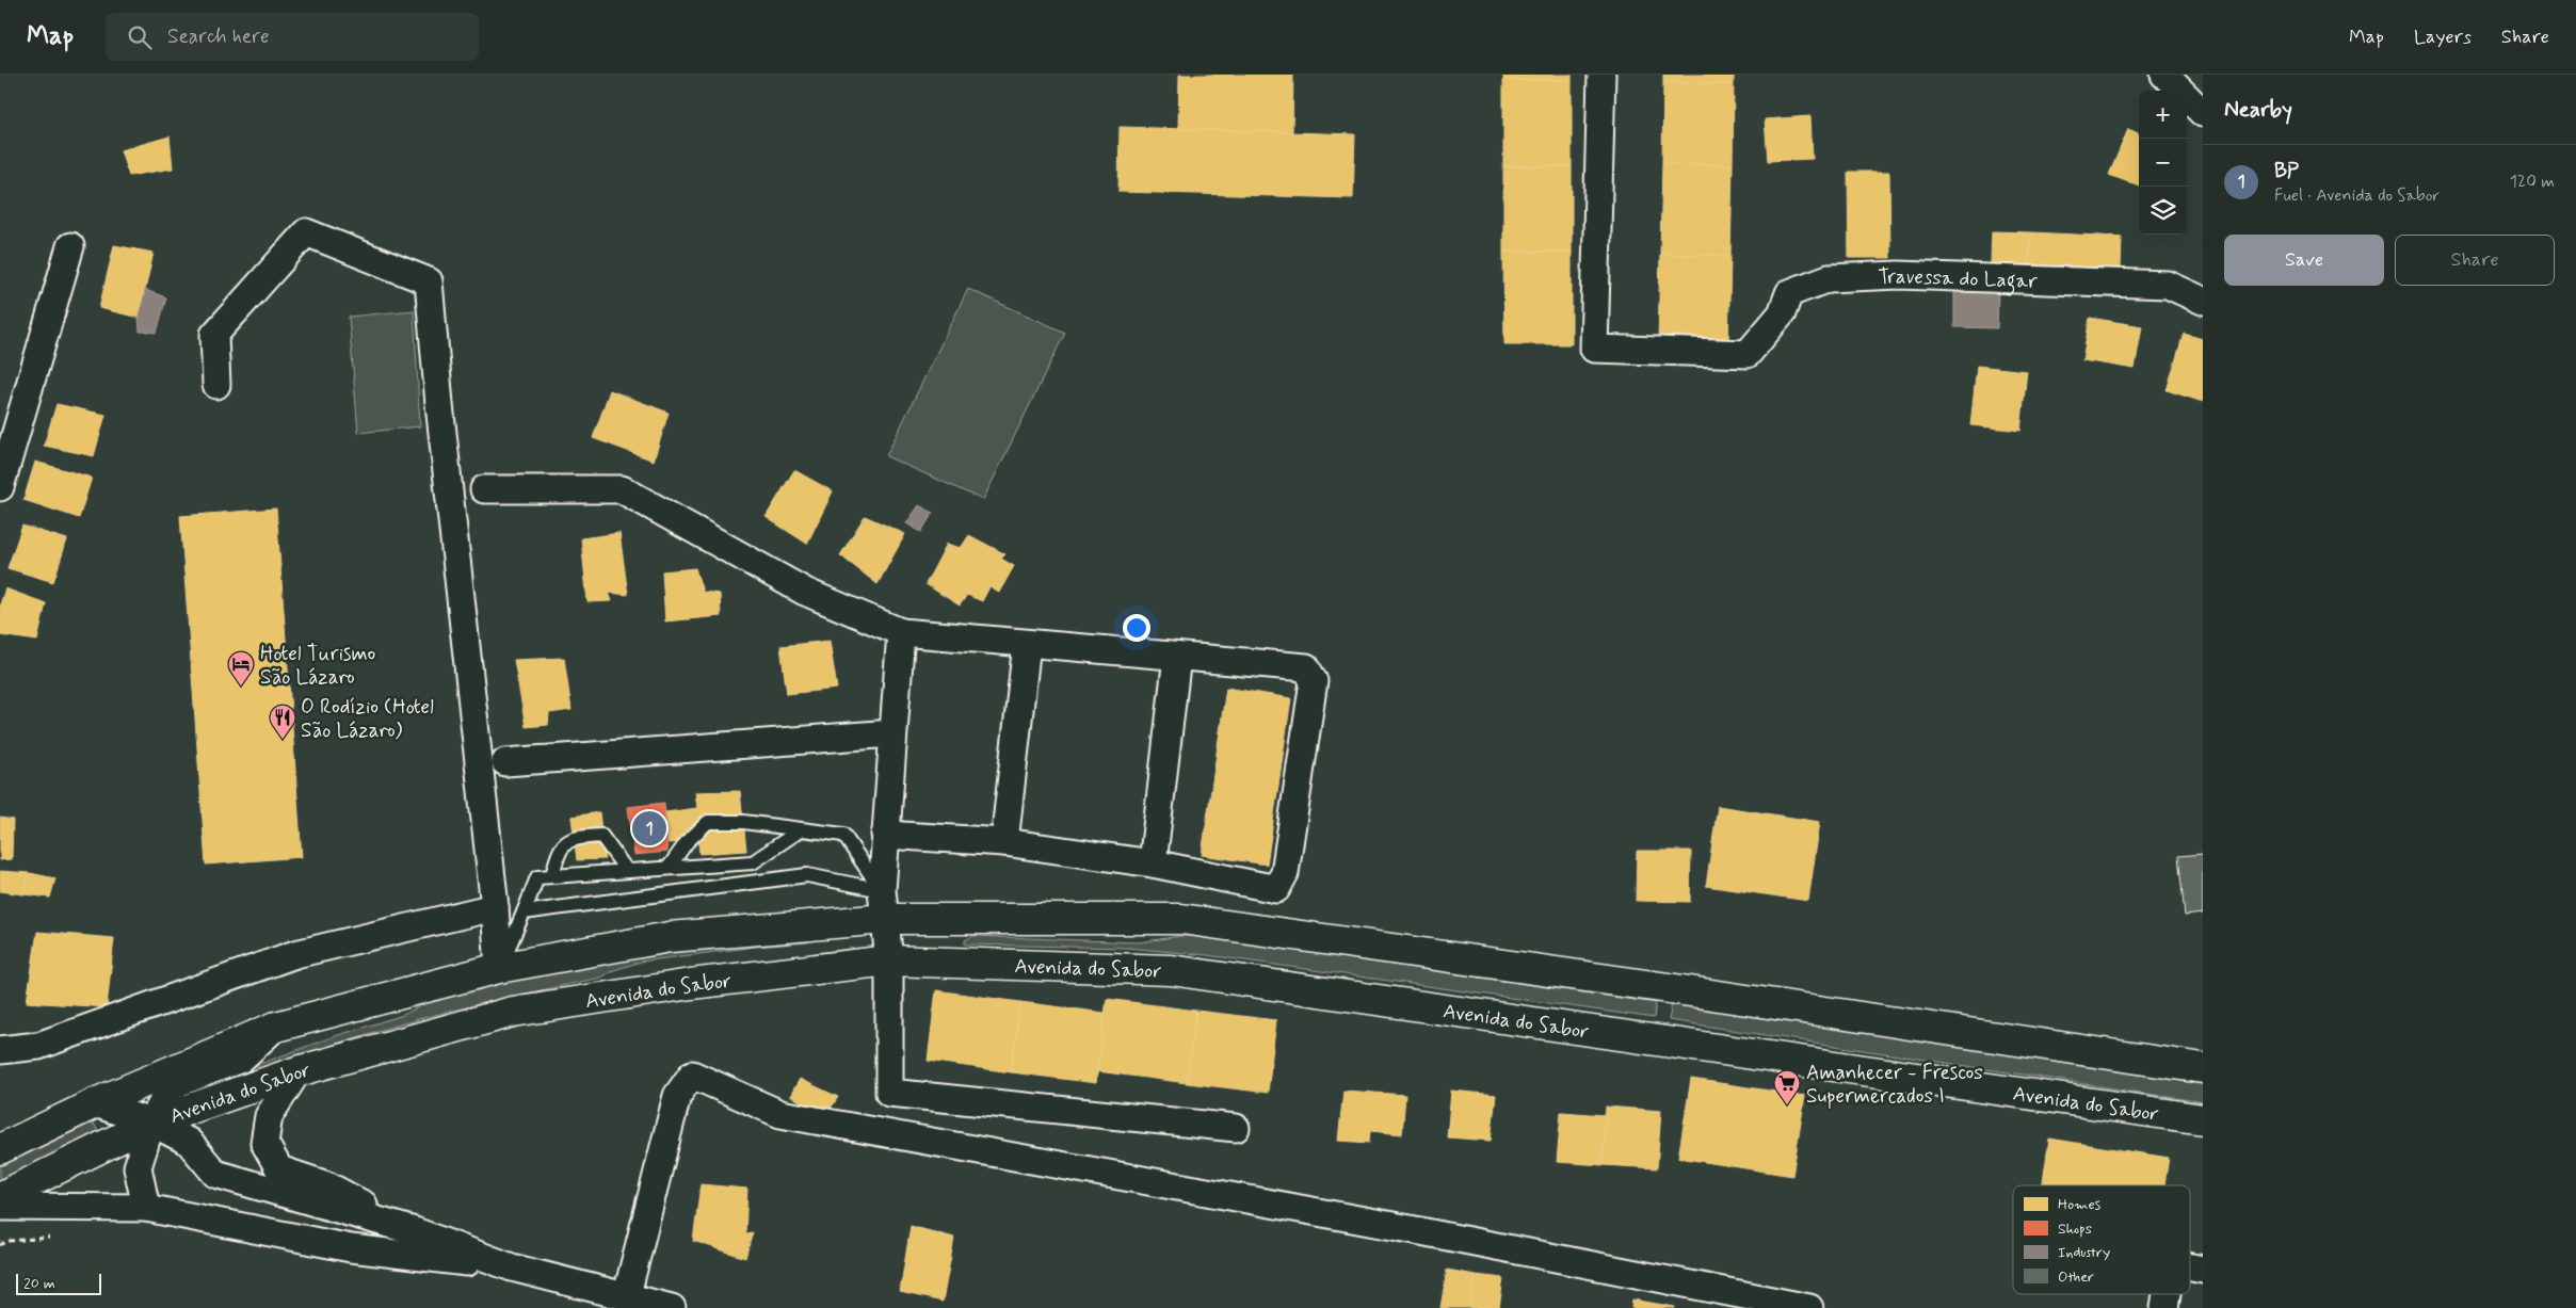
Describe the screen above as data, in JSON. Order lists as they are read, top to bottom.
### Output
{
  "streets": {
    "main road": ["Avenida do Sabor"],
    "street": ["Travessa do Lagar"]
  },
  "places": {
    "hotel": ["Hotel Turismo São Lázaro"],
    "restaurant": ["O Rodízio (Hotel São Lázaro)"],
    "supermarket": ["Amanhecer - Frescos Supermercados I"]
  },
  "legend": [
    "Homes",
    "Shops",
    "Industry",
    "Other"
  ],
  "scale_bar": "20 m",
  "page": {
    "header": "Map",
    "search": "Search here",
    "nav": ["Map", "Layers", "Share"],
    "heading": "Nearby",
    "map_buttons": ["+", "−"],
    "list": [
      {
        "mark": "1",
        "name": "BP",
        "note": "Fuel · Avenida do Sabor",
        "value": "120 m"
      }
    ],
    "buttons": ["Save", "Share"],
    "pins": "1",
    "scale": "20 m"
  }
}
